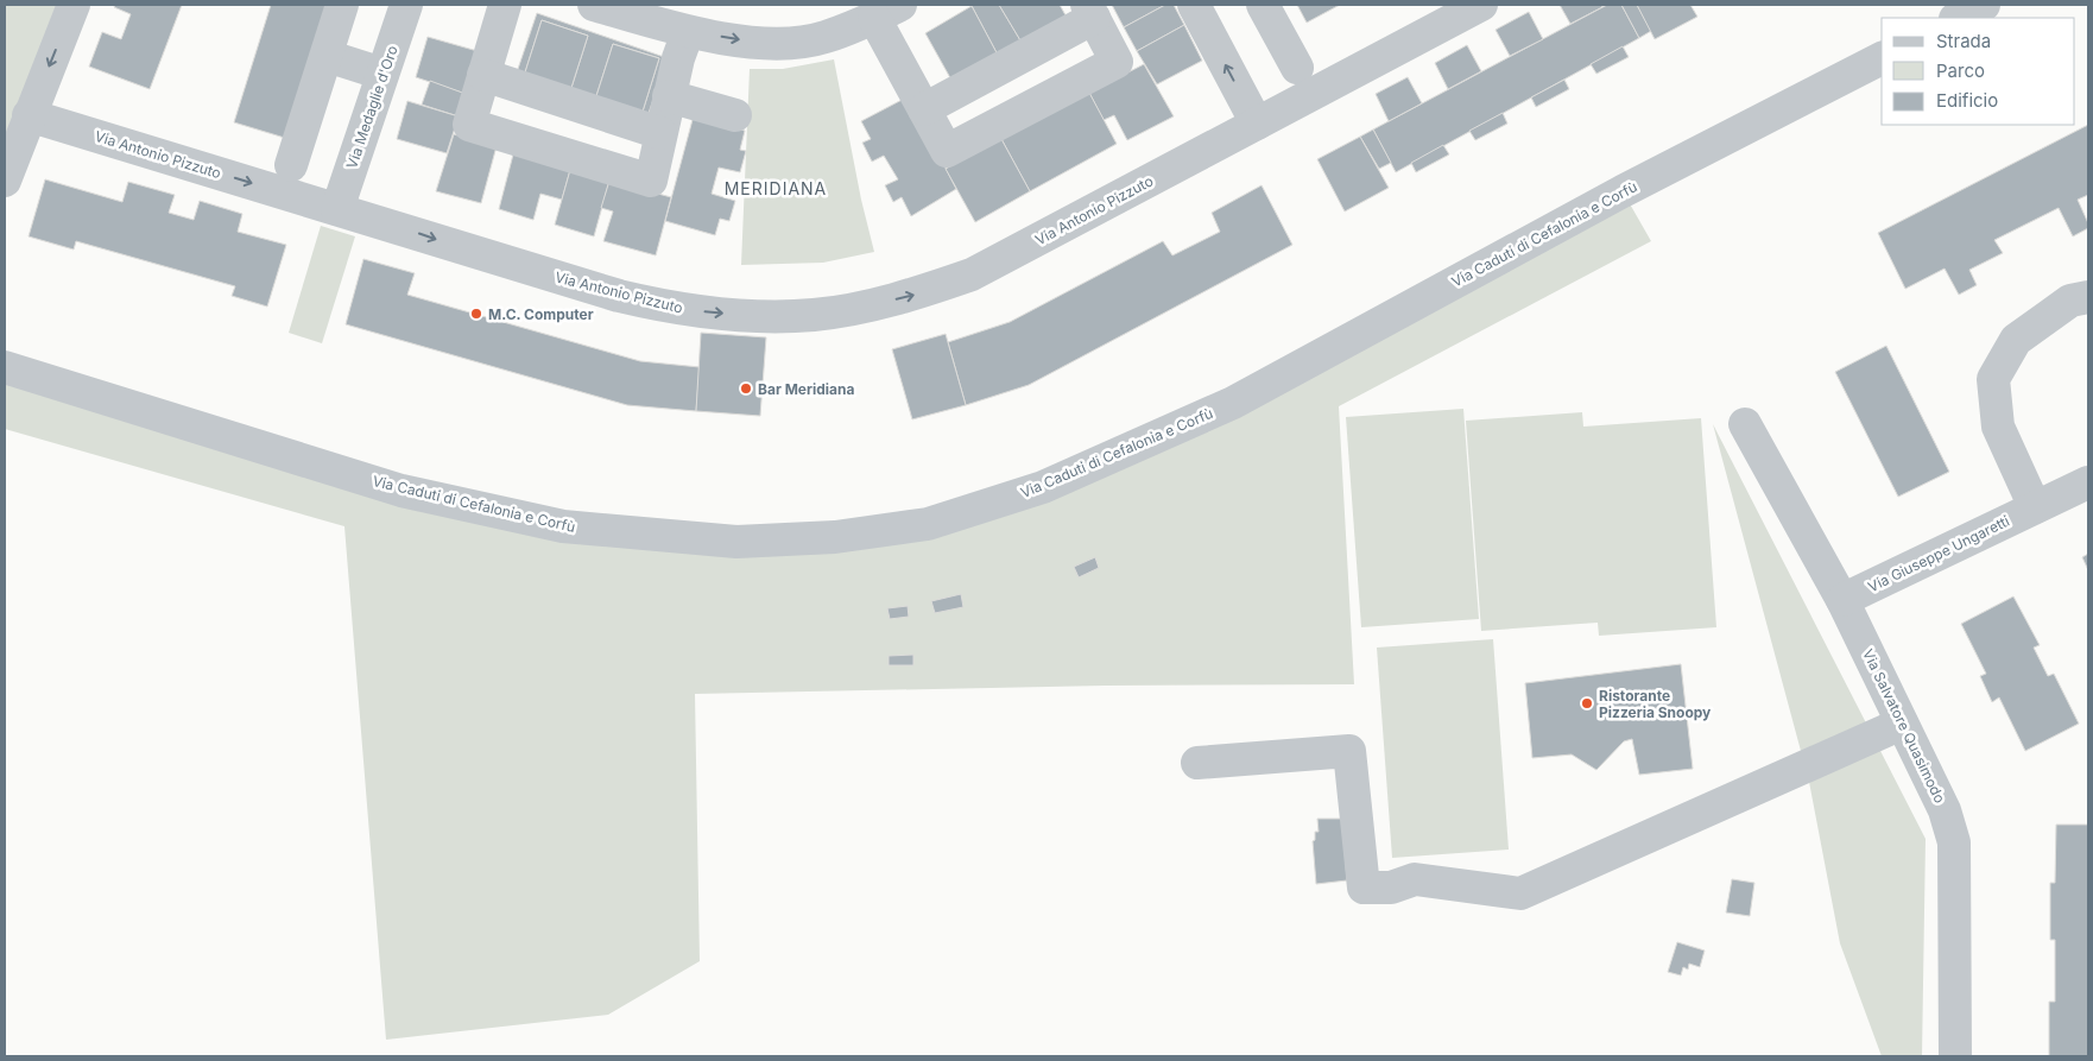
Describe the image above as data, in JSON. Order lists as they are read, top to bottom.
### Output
{
  "streets": {
    "street": [
      "Via Medaglie d'Oro",
      "Via Antonio Pizzuto",
      "Via Caduti di Cefalonia e Corfù",
      "Via Giuseppe Ungaretti",
      "Via Salvatore Quasimodo"
    ]
  },
  "crossings": [
    ["Via Medaglie d'Oro", "Via Antonio Pizzuto"],
    ["Via Giuseppe Ungaretti", "Via Salvatore Quasimodo"]
  ],
  "districts": ["MERIDIANA"],
  "places": ["M.C. Computer", "Bar Meridiana", "Ristorante Pizzeria Snoopy"],
  "legend": ["Strada", "Parco", "Edificio"]
}
